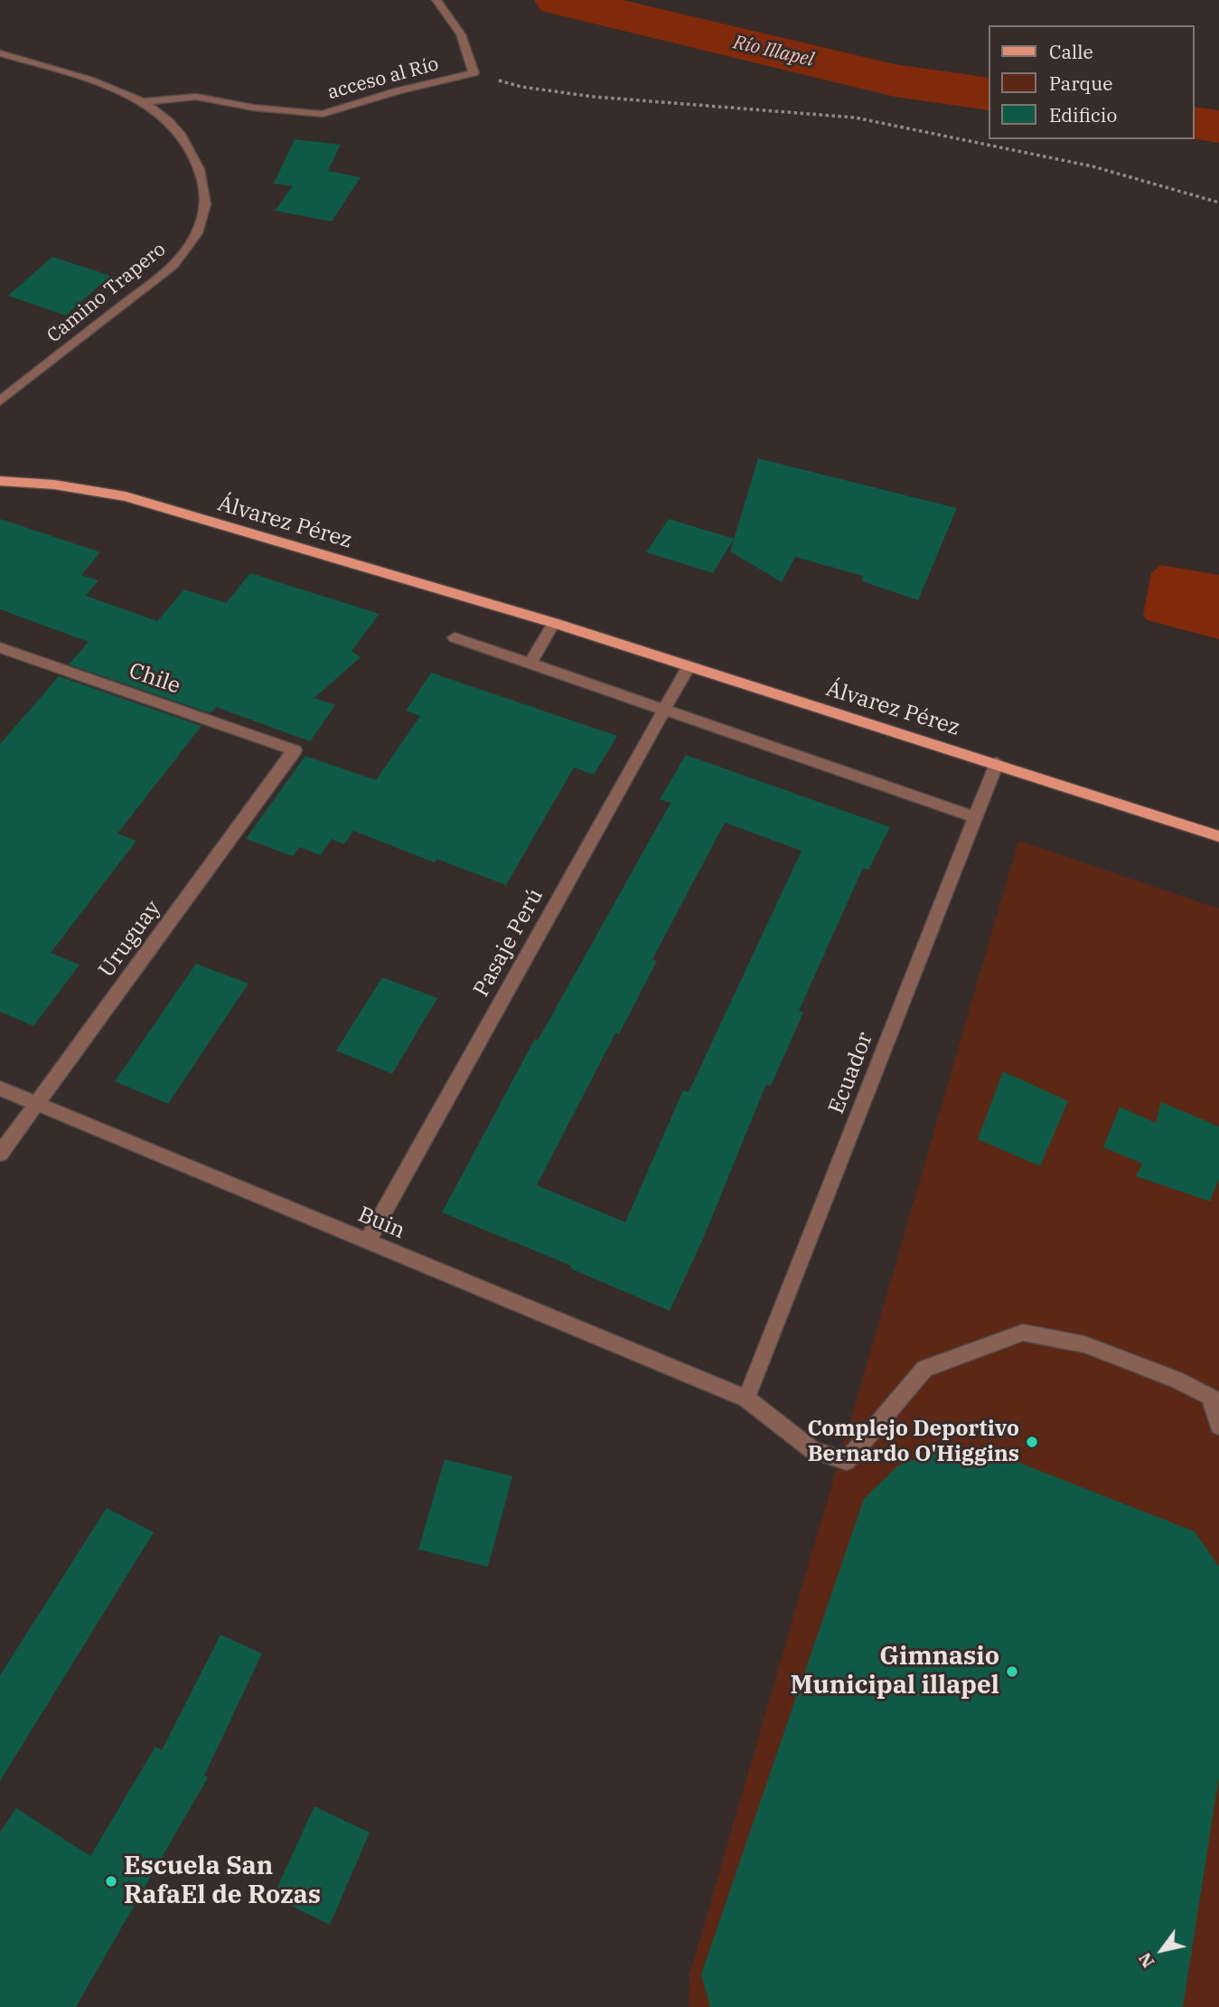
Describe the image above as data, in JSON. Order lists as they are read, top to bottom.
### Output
{
  "streets": {
    "main road": ["Álvarez Pérez"],
    "street": [
      "acceso al Río",
      "Camino Trapero",
      "Chile",
      "Uruguay",
      "Pasaje Perú",
      "Ecuador",
      "Buin"
    ]
  },
  "crossings": [
    ["acceso al Río", "Camino Trapero"],
    ["Álvarez Pérez", "Pasaje Perú"],
    ["Álvarez Pérez", "Ecuador"],
    ["Chile", "Uruguay"],
    ["Uruguay", "Buin"],
    ["Pasaje Perú", "Buin"],
    ["Ecuador", "Buin"]
  ],
  "water": ["Río Illapel"],
  "places": ["Complejo Deportivo Bernardo O'Higgins", "Gimnasio Municipal illapel", "Escuela San RafaEl de Rozas"],
  "legend": ["Calle", "Parque", "Edificio"],
  "north": "bottom left"
}
